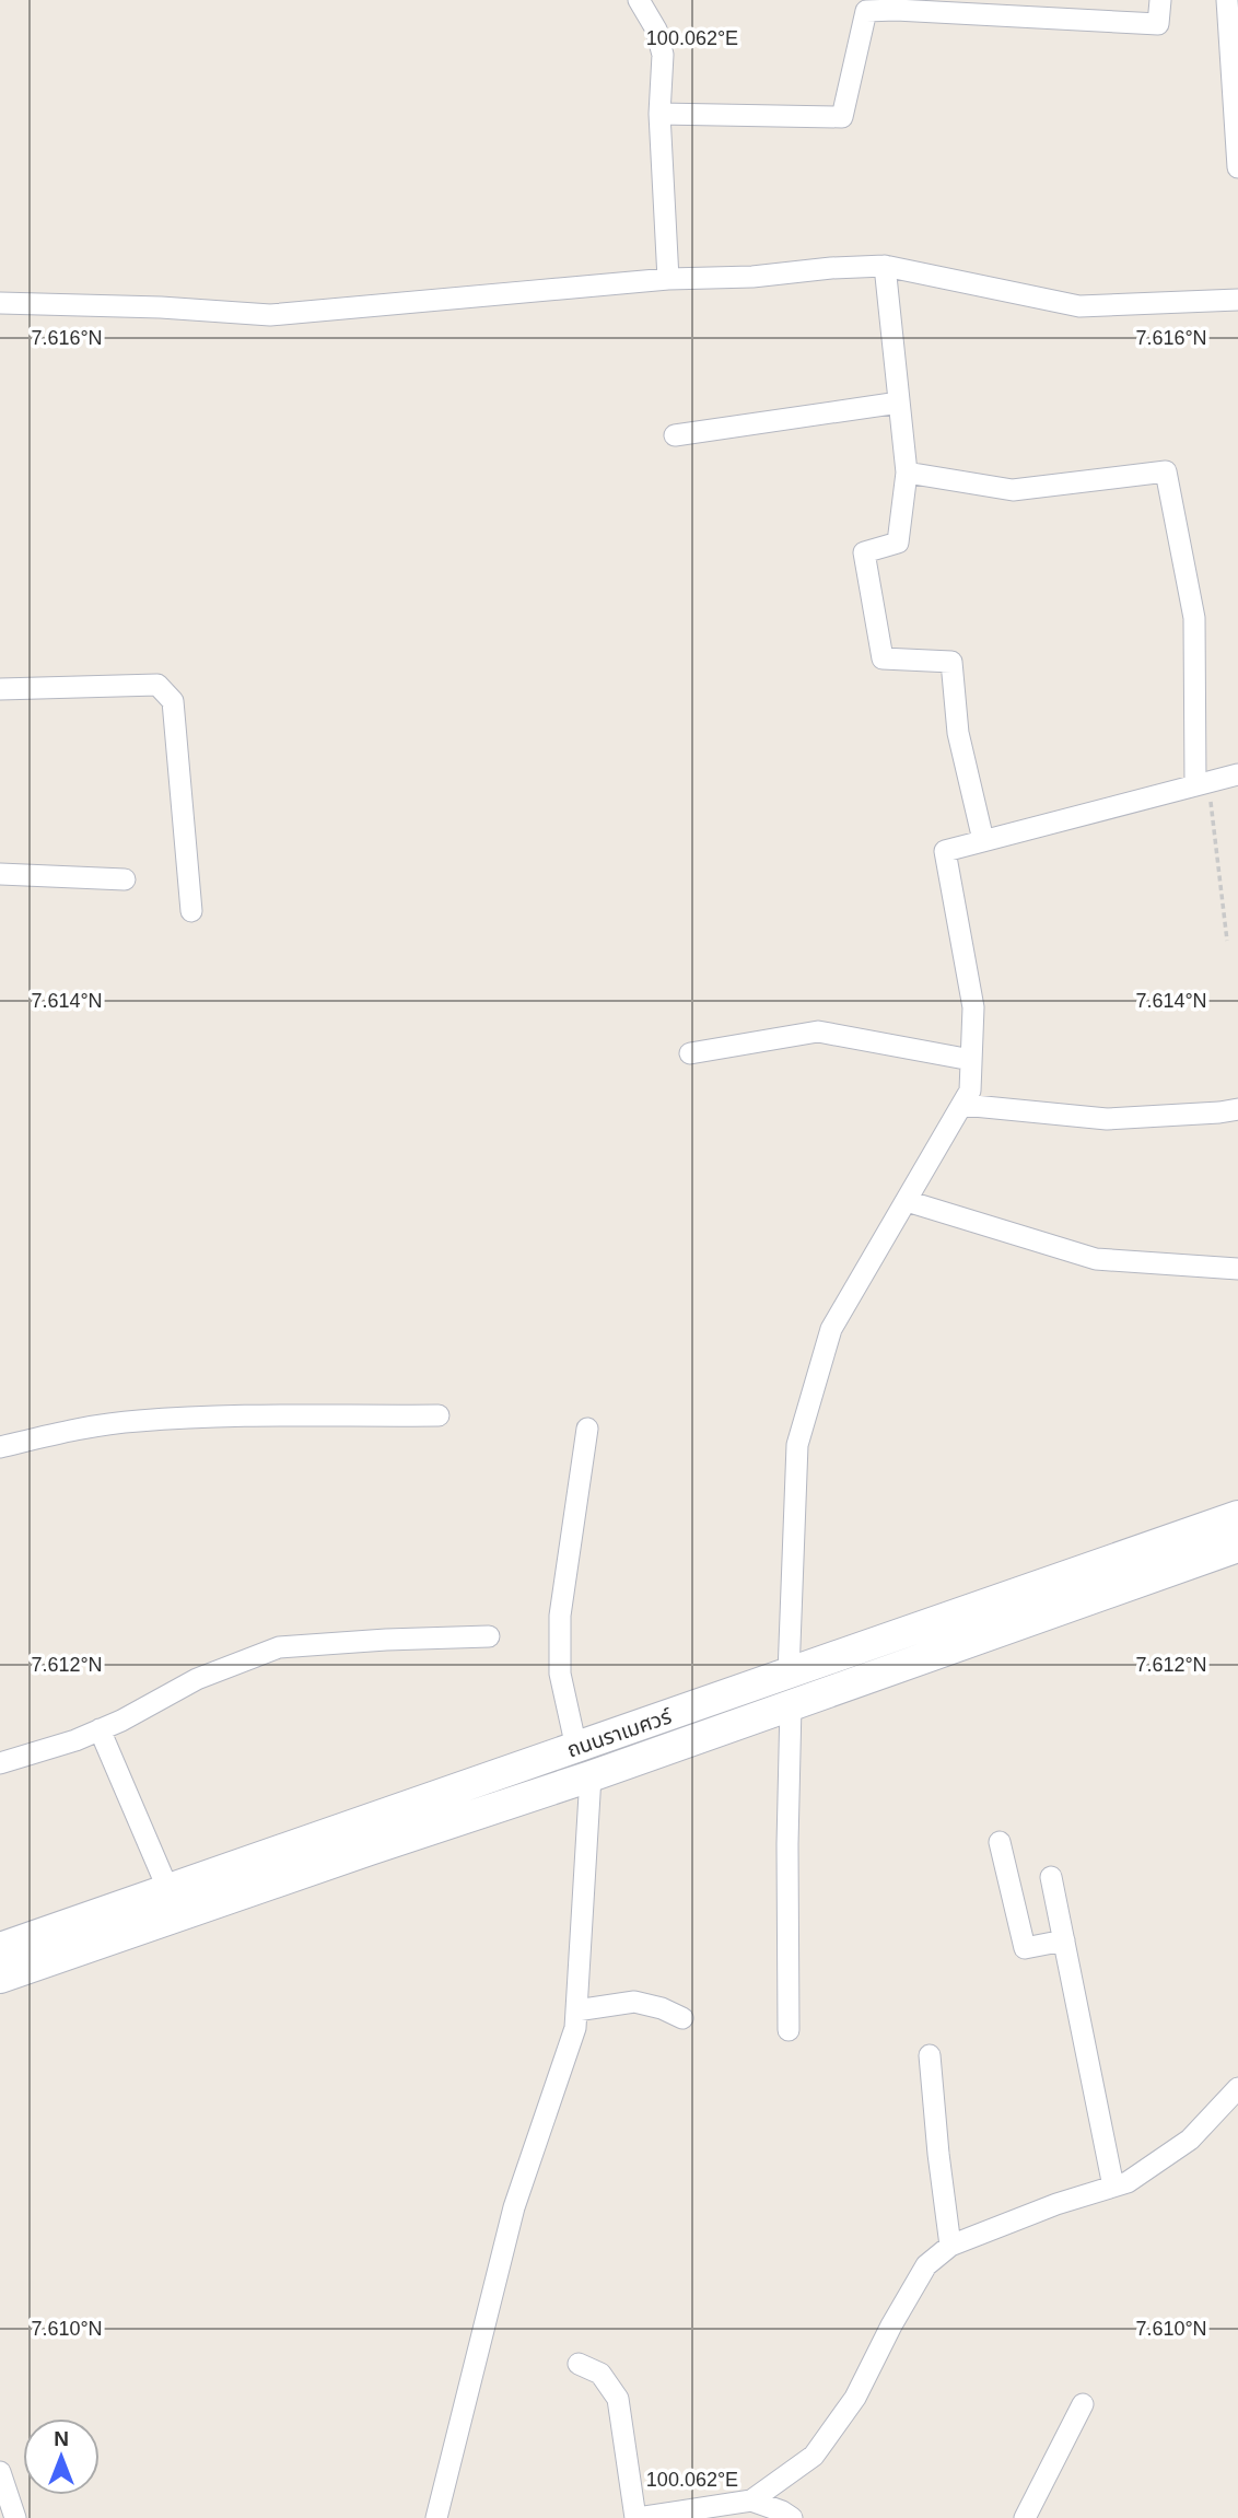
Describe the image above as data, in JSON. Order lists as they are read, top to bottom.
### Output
{
  "streets": {
    "main road": ["ถนนราเมศวร์"]
  },
  "north": "top",
  "coordinates": [
    "100.062°E",
    "7.616°N",
    "7.614°N",
    "7.612°N",
    "7.610°N"
  ]
}
